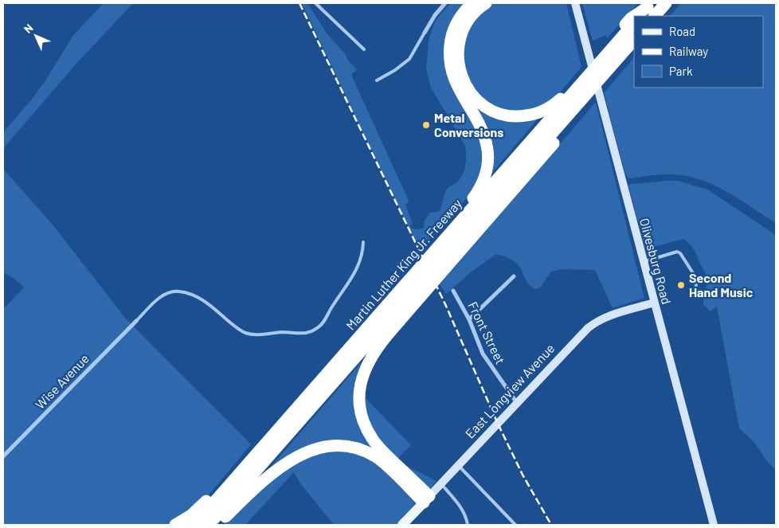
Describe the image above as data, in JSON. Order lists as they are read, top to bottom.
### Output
{
  "streets": {
    "highway": ["Martin Luther King Jr. Freeway"],
    "main road": ["Olivesburg Road", "East Longview Avenue"],
    "street": ["Front Street", "Wise Avenue"]
  },
  "crossings": [
    ["Olivesburg Road", "East Longview Avenue"],
    ["Front Street", "East Longview Avenue"]
  ],
  "places": ["Metal Conversions", "Second Hand Music"],
  "legend": ["Road", "Railway", "Park"],
  "north": "top left"
}
